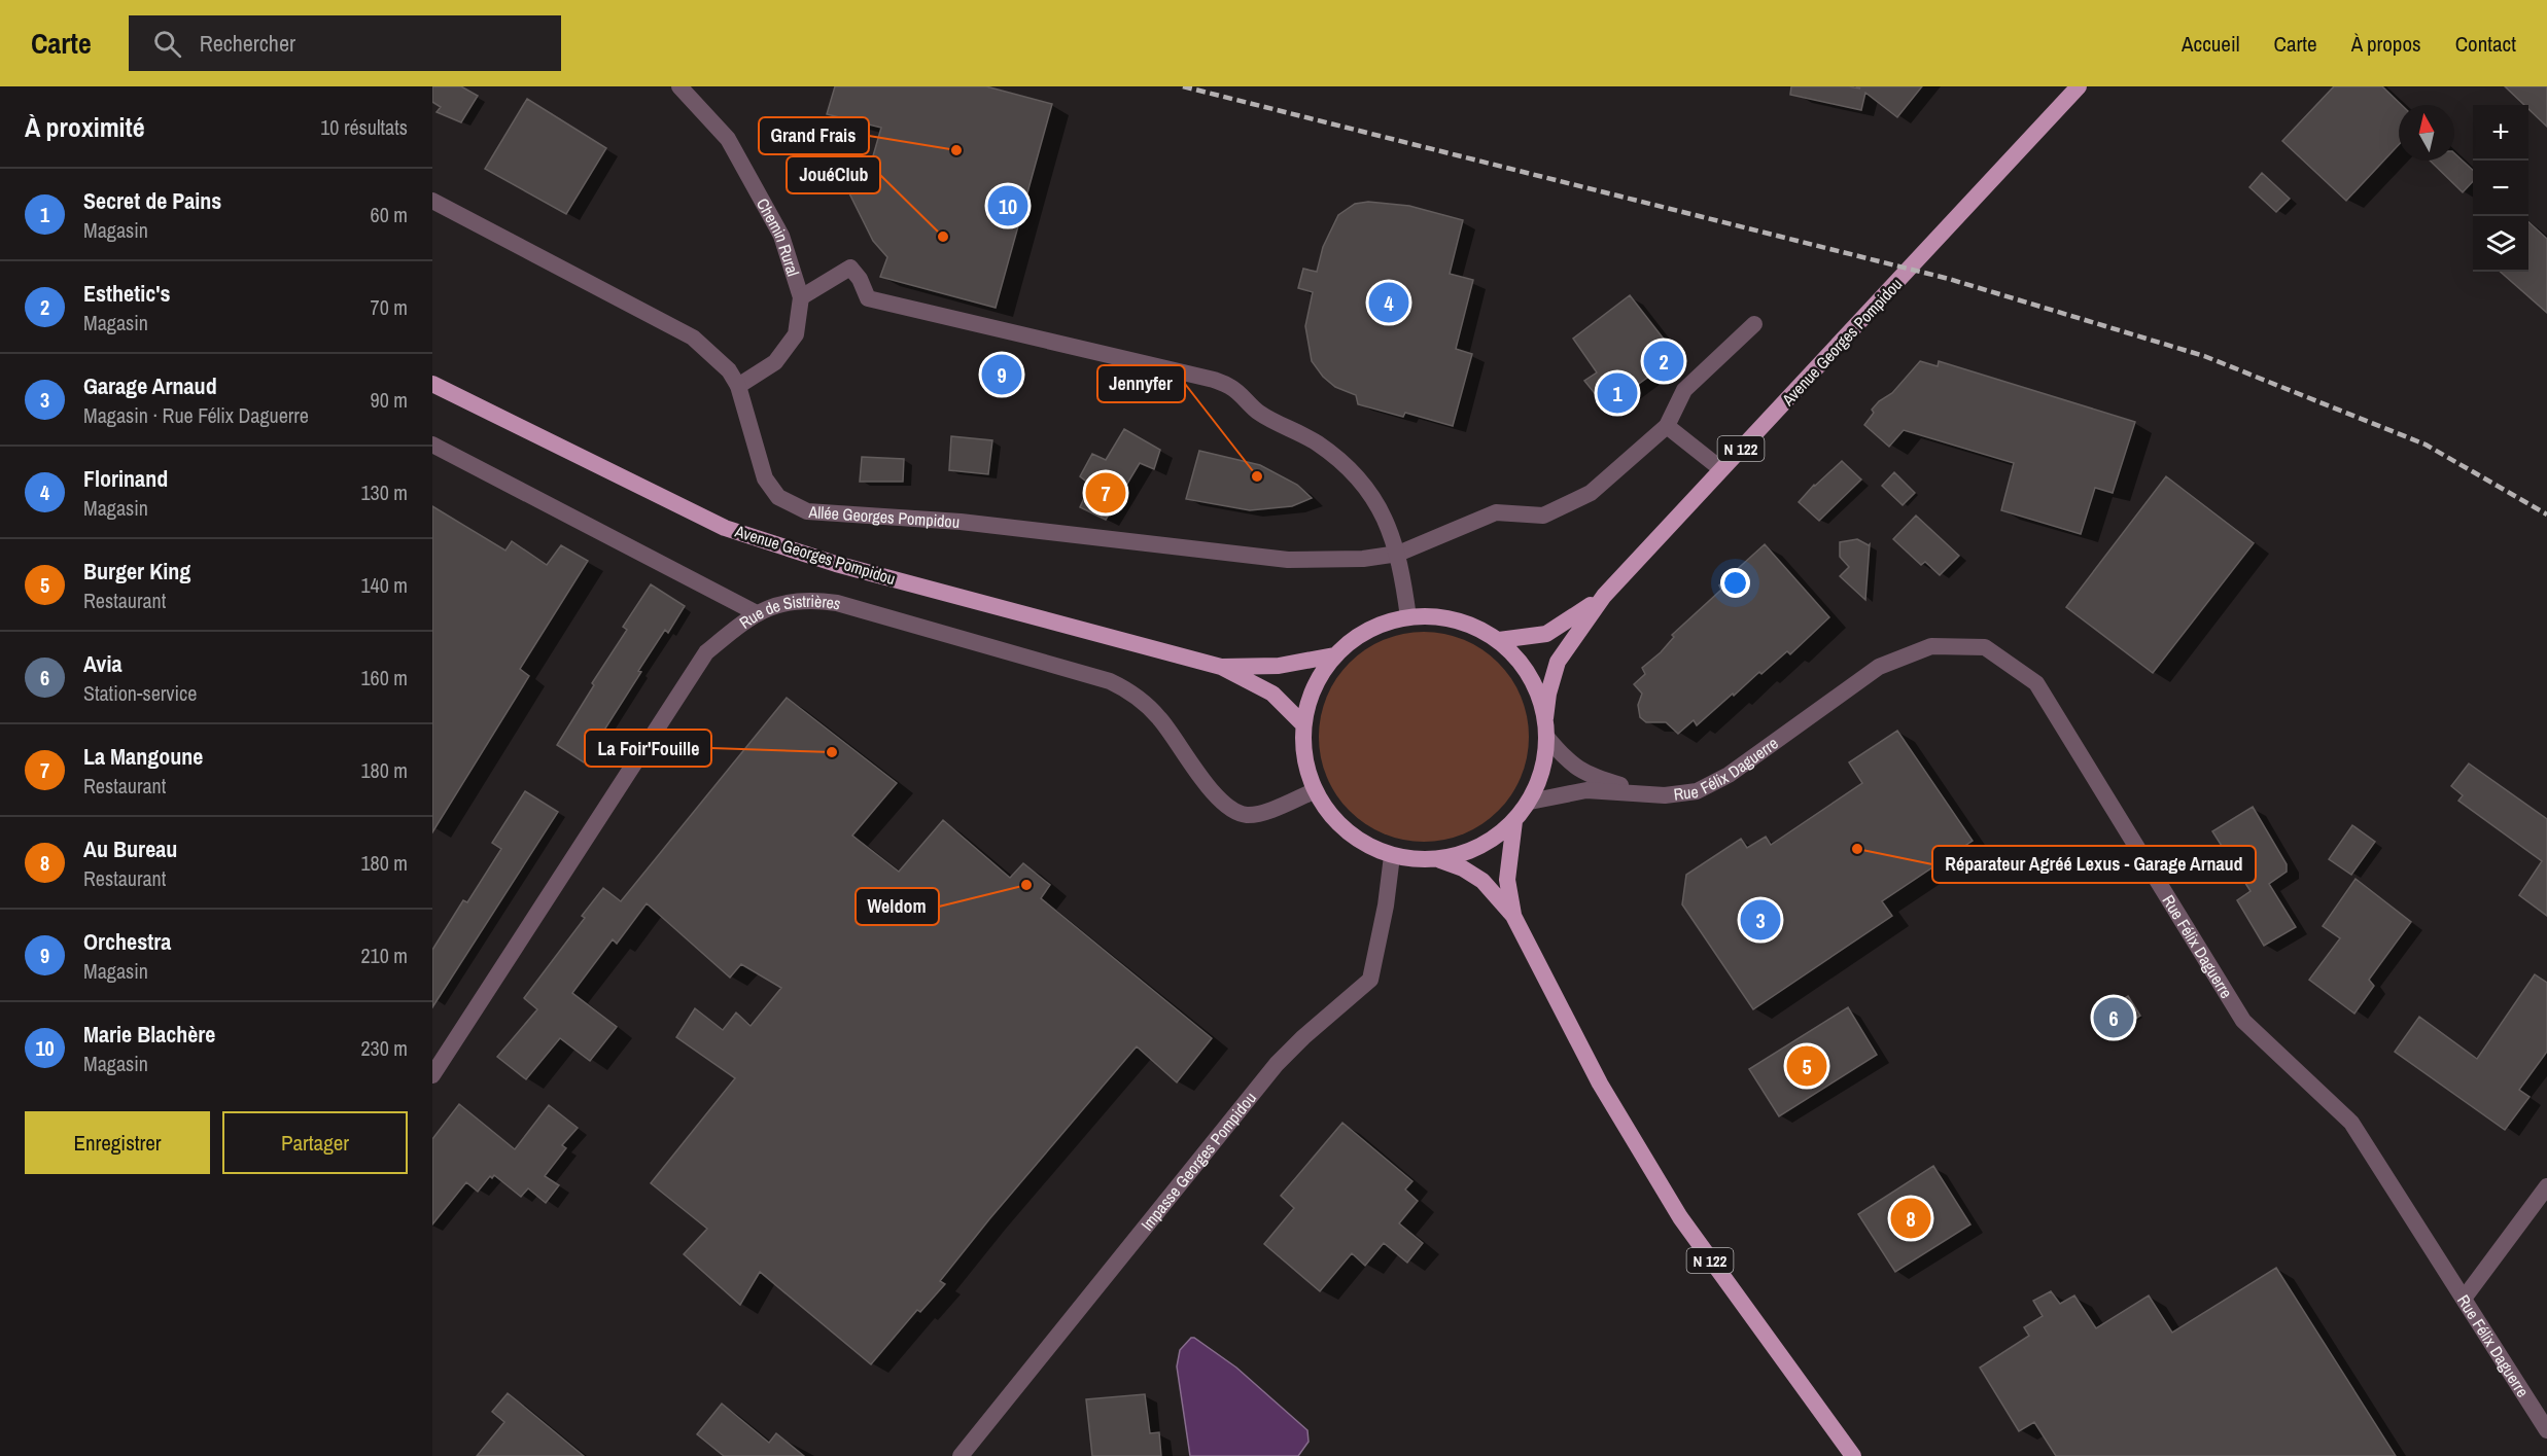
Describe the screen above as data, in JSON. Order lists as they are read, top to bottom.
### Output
{
  "streets": {
    "main road": ["Avenue Georges Pompidou", "N 122"],
    "street": [
      "Chemin Rural",
      "Allée Georges Pompidou",
      "Rue de Sistrières",
      "Rue Félix Daguerre",
      "Impasse Georges Pompidou"
    ]
  },
  "crossings": [
    ["Chemin Rural", "Allée Georges Pompidou"]
  ],
  "places": [
    "Grand Frais",
    "JouéClub",
    "Jennyfer",
    "La Foir'Fouille",
    "Réparateur Agréé Lexus - Garage Arnaud",
    "Weldom"
  ],
  "north": "top",
  "page": {
    "header": "Carte",
    "search": "Rechercher",
    "nav": [
      "Accueil",
      "Carte",
      "À propos",
      "Contact"
    ],
    "heading": ["À proximité", "10 résultats"],
    "map_buttons": ["+", "−"],
    "list": [
      {
        "mark": "1",
        "name": "Secret de Pains",
        "note": "Magasin",
        "value": "60 m"
      },
      {
        "mark": "2",
        "name": "Esthetic's",
        "note": "Magasin",
        "value": "70 m"
      },
      {
        "mark": "3",
        "name": "Garage Arnaud",
        "note": "Magasin · Rue Félix Daguerre",
        "value": "90 m"
      },
      {
        "mark": "4",
        "name": "Florinand",
        "note": "Magasin",
        "value": "130 m"
      },
      {
        "mark": "5",
        "name": "Burger King",
        "note": "Restaurant",
        "value": "140 m"
      },
      {
        "mark": "6",
        "name": "Avia",
        "note": "Station-service",
        "value": "160 m"
      },
      {
        "mark": "7",
        "name": "La Mangoune",
        "note": "Restaurant",
        "value": "180 m"
      },
      {
        "mark": "8",
        "name": "Au Bureau",
        "note": "Restaurant",
        "value": "180 m"
      },
      {
        "mark": "9",
        "name": "Orchestra",
        "note": "Magasin",
        "value": "210 m"
      },
      {
        "mark": "10",
        "name": "Marie Blachère",
        "note": "Magasin",
        "value": "230 m"
      }
    ],
    "pins": [
      "10",
      "4",
      "2",
      "9",
      "1",
      "7",
      "3",
      "6",
      "5",
      "8"
    ],
    "buttons": ["Enregistrer", "Partager"]
  }
}
